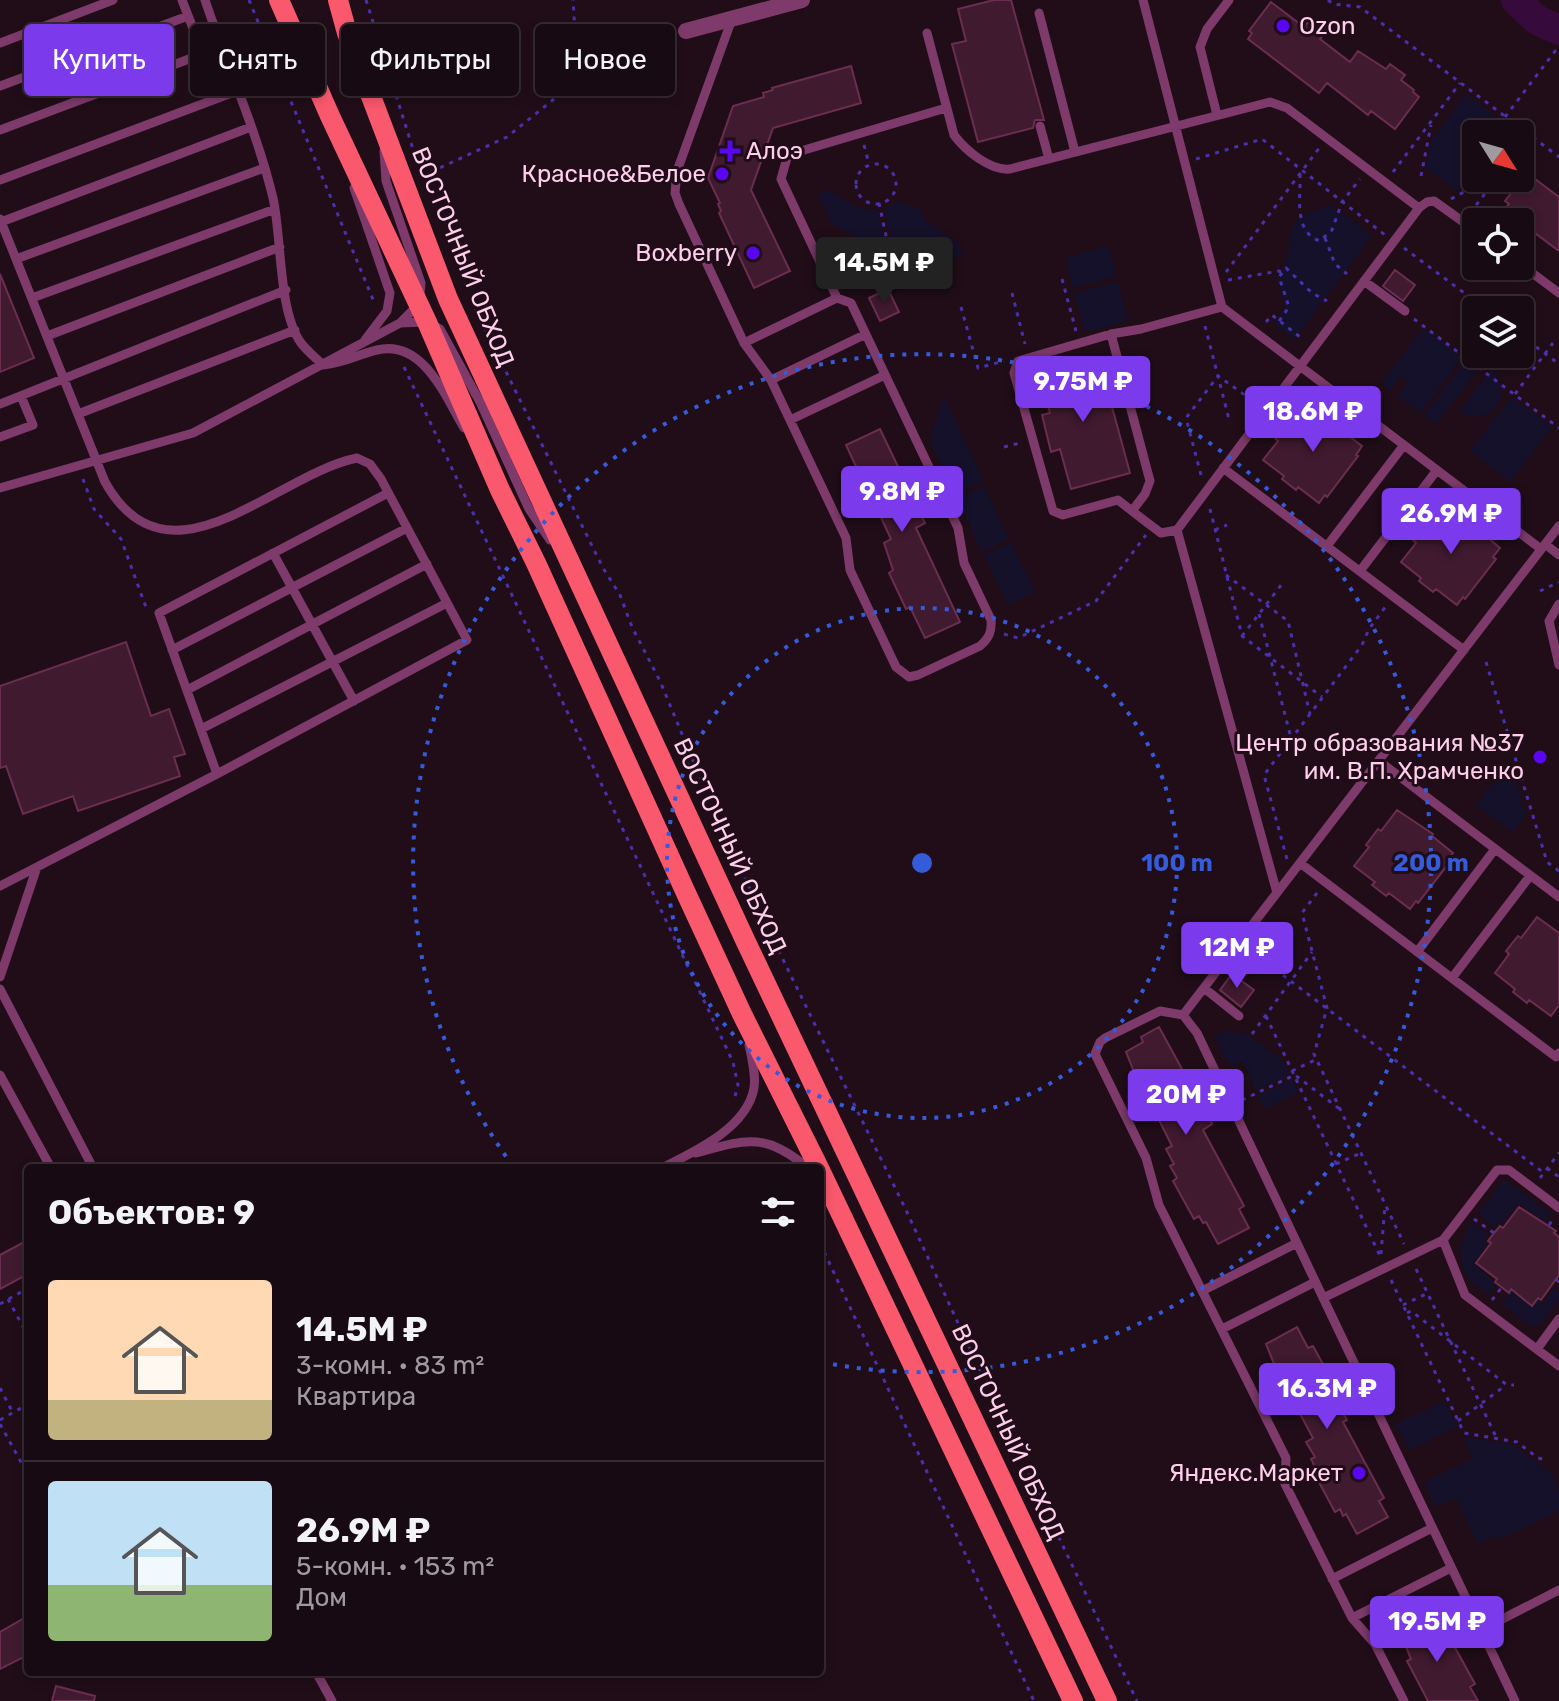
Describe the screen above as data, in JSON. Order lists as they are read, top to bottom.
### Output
{
  "streets": {
    "main road": ["ВОСТОЧНЫЙ ОБХОД"]
  },
  "places": {
    "other": [
      "Ozon",
      "Красное&Белое",
      "Boxberry",
      "Центр образования №37 им. В.П. Храмченко",
      "Яндекс.Маркет"
    ],
    "health": ["Алоэ"]
  },
  "north": "bottom right",
  "page": {
    "chip": [
      "Купить",
      "Снять",
      "Фильтры",
      "Новое"
    ],
    "price": [
      "14.5M ₽",
      "9.75M ₽",
      "18.6M ₽",
      "9.8M ₽",
      "26.9M ₽",
      "12M ₽",
      "20M ₽",
      "16.3M ₽",
      "19.5M ₽"
    ],
    "heading": "Объектов: 9",
    "list": [
      {
        "name": "14.5M ₽",
        "note": "3-комн. · 83 m² · Квартира"
      },
      {
        "name": "26.9M ₽",
        "note": "5-комн. · 153 m² · Дом"
      }
    ]
  },
  "rings": ["100 m", "200 m"]
}
